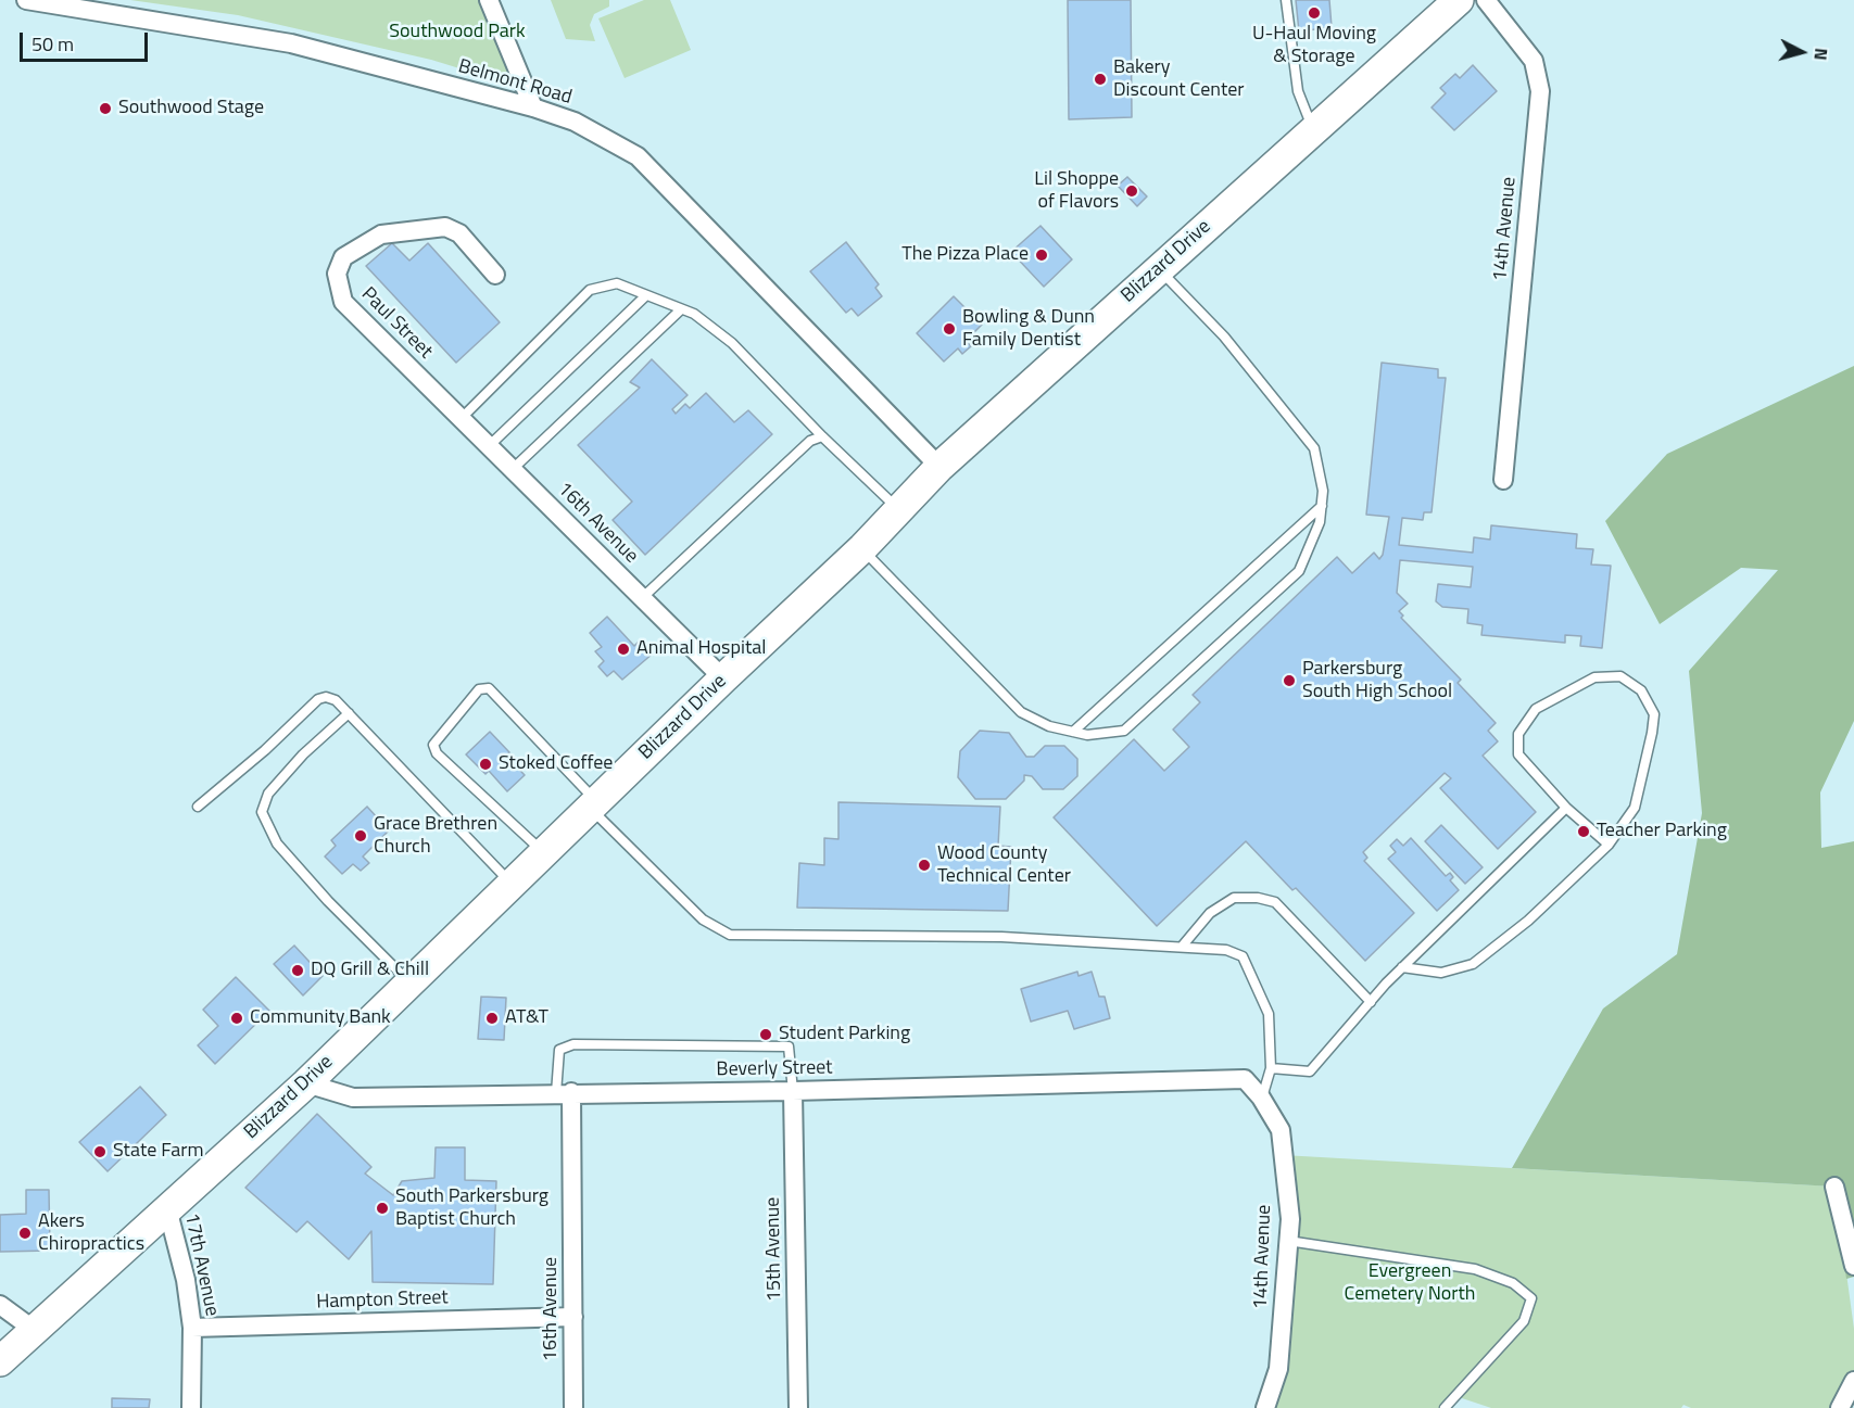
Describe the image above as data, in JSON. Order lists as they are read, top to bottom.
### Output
{
  "streets": {
    "main road": ["Blizzard Drive"],
    "street": [
      "Belmont Road",
      "14th Avenue",
      "Paul Street",
      "16th Avenue",
      "Beverly Street",
      "15th Avenue",
      "17th Avenue",
      "Hampton Street"
    ]
  },
  "crossings": [
    ["Belmont Road", "Blizzard Drive"],
    ["14th Avenue", "Beverly Street"],
    ["Blizzard Drive", "16th Avenue"],
    ["Blizzard Drive", "Beverly Street"],
    ["Blizzard Drive", "17th Avenue"],
    ["Paul Street", "16th Avenue"],
    ["16th Avenue", "Beverly Street"],
    ["16th Avenue", "Hampton Street"],
    ["Beverly Street", "15th Avenue"],
    ["17th Avenue", "Hampton Street"]
  ],
  "parks": ["Southwood Park", "Evergreen Cemetery North"],
  "places": [
    "U-Haul Moving & Storage",
    "Bakery Discount Center",
    "Southwood Stage",
    "Lil Shoppe of Flavors",
    "The Pizza Place",
    "Bowling & Dunn Family Dentist",
    "Animal Hospital",
    "Parkersburg South High School",
    "Stoked Coffee",
    "Teacher Parking",
    "Grace Brethren Church",
    "Wood County Technical Center",
    "DQ Grill & Chill",
    "Community Bank",
    "AT&T",
    "Student Parking",
    "State Farm",
    "South Parkersburg Baptist Church",
    "Akers Chiropractics"
  ],
  "scale_bar": "50 m",
  "north": "right"
}
